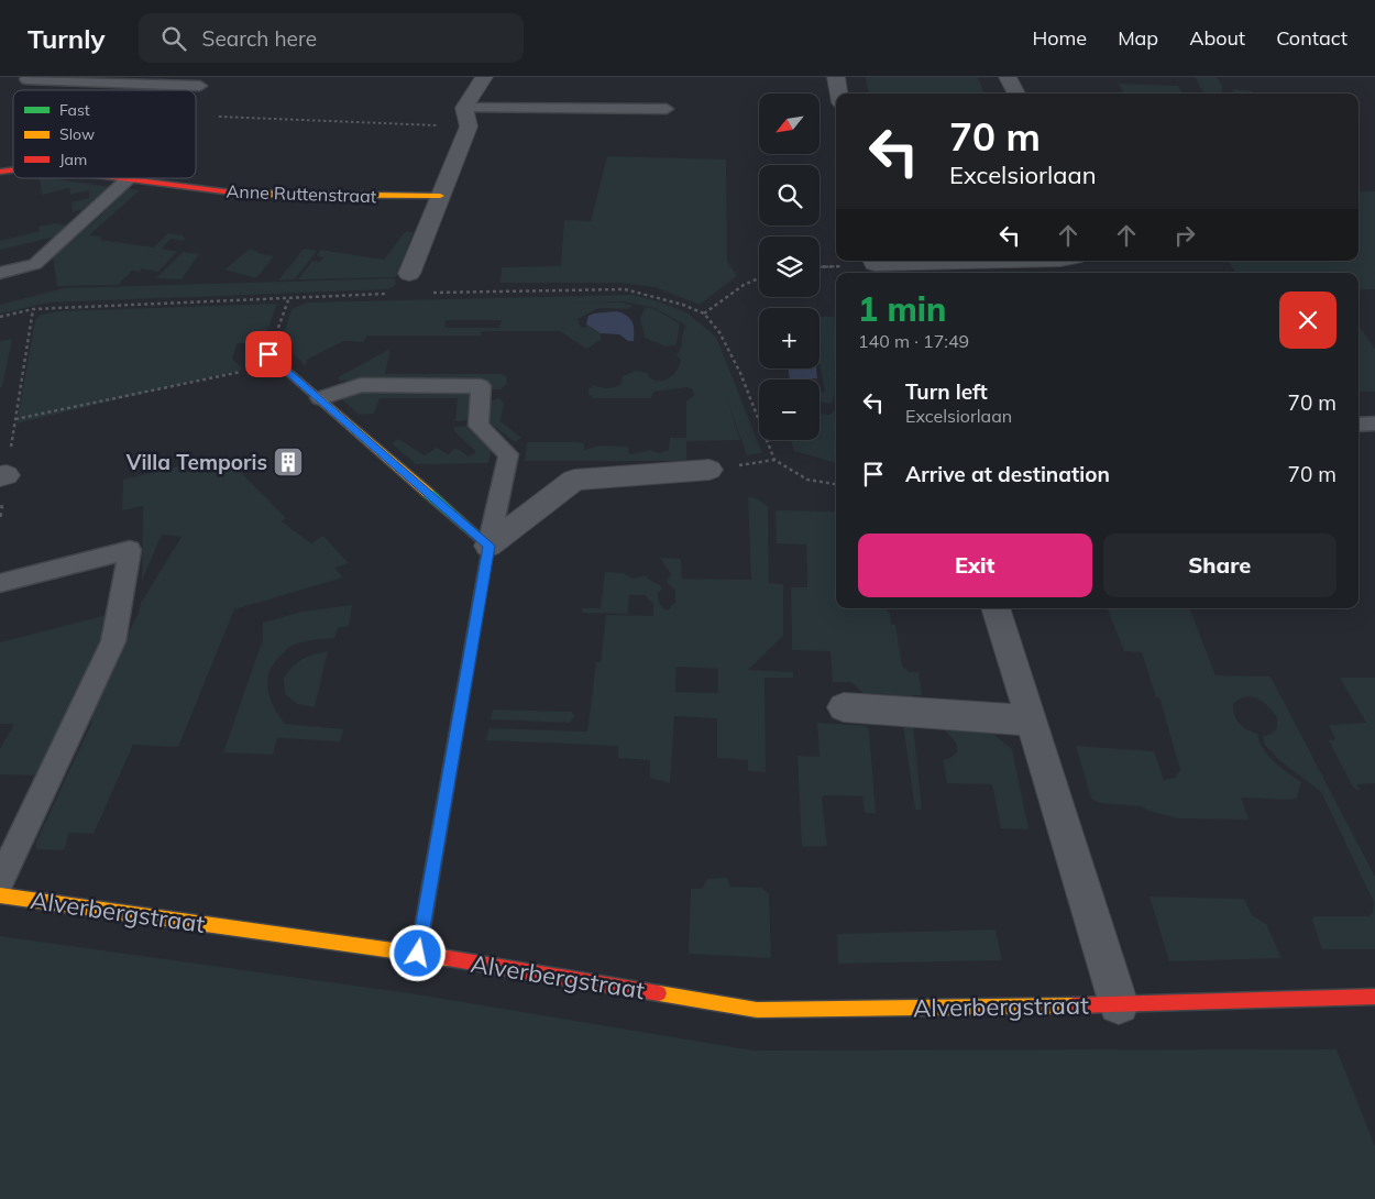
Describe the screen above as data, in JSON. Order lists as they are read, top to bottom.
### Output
{
  "streets": {
    "street": ["Anne Ruttenstraat", "Alverbergstraat"]
  },
  "places": {
    "building": ["Villa Temporis"]
  },
  "legend": ["Fast", "Slow", "Jam"],
  "north": "bottom left",
  "page": {
    "header": "Turnly",
    "search": "Search here",
    "nav": [
      "Home",
      "Map",
      "About",
      "Contact"
    ],
    "map_buttons": ["+", "−"],
    "turn": ["70 m", "Excelsiorlaan"],
    "heading": ["1 min", "140 m · 17:49"],
    "list": [
      {
        "name": "Turn left",
        "note": "Excelsiorlaan",
        "value": "70 m"
      },
      {
        "name": "Arrive at destination",
        "value": "70 m"
      }
    ],
    "buttons": ["Exit", "Share"]
  }
}
